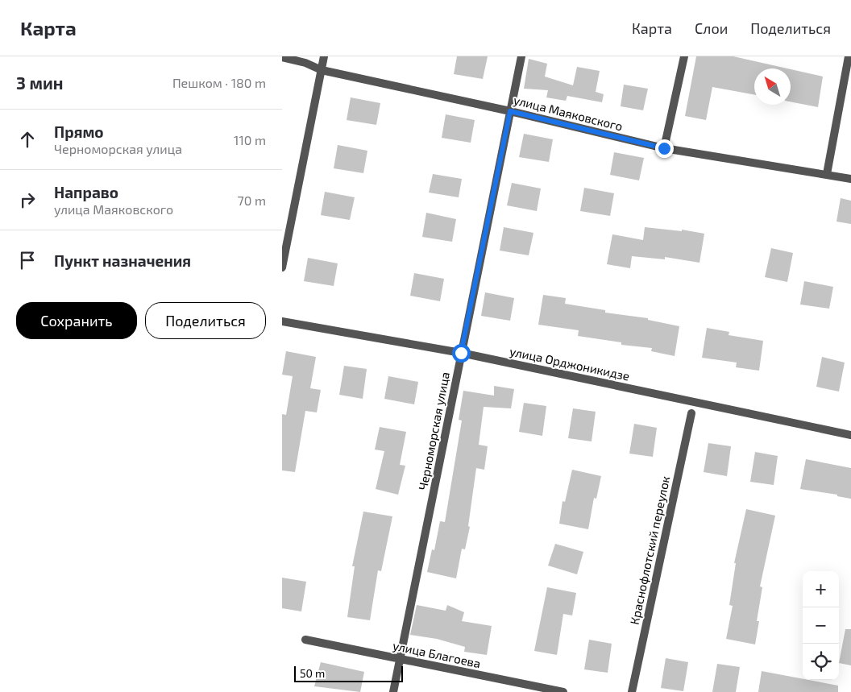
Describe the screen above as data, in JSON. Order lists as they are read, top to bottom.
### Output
{
  "streets": {
    "street": [
      "улица Маяковского",
      "улица Орджоникидзе",
      "Черноморская улица",
      "Краснофлотский переулок",
      "улица Благоева"
    ]
  },
  "crossings": [
    ["улица Маяковского", "Черноморская улица"],
    ["улица Орджоникидзе", "Черноморская улица"],
    ["Черноморская улица", "улица Благоева"]
  ],
  "scale_bar": "50 m",
  "north": "top left",
  "page": {
    "header": "Карта",
    "nav": ["Карта", "Слои", "Поделиться"],
    "heading": ["3 мин", "Пешком · 180 m"],
    "list": [
      ["Прямо", "Черноморская улица", "110 m"],
      ["Направо", "улица Маяковского", "70 m"],
      "Пункт назначения"
    ],
    "buttons": ["Сохранить", "Поделиться"],
    "map_buttons": ["+", "−"],
    "scale": "50 m"
  }
}
